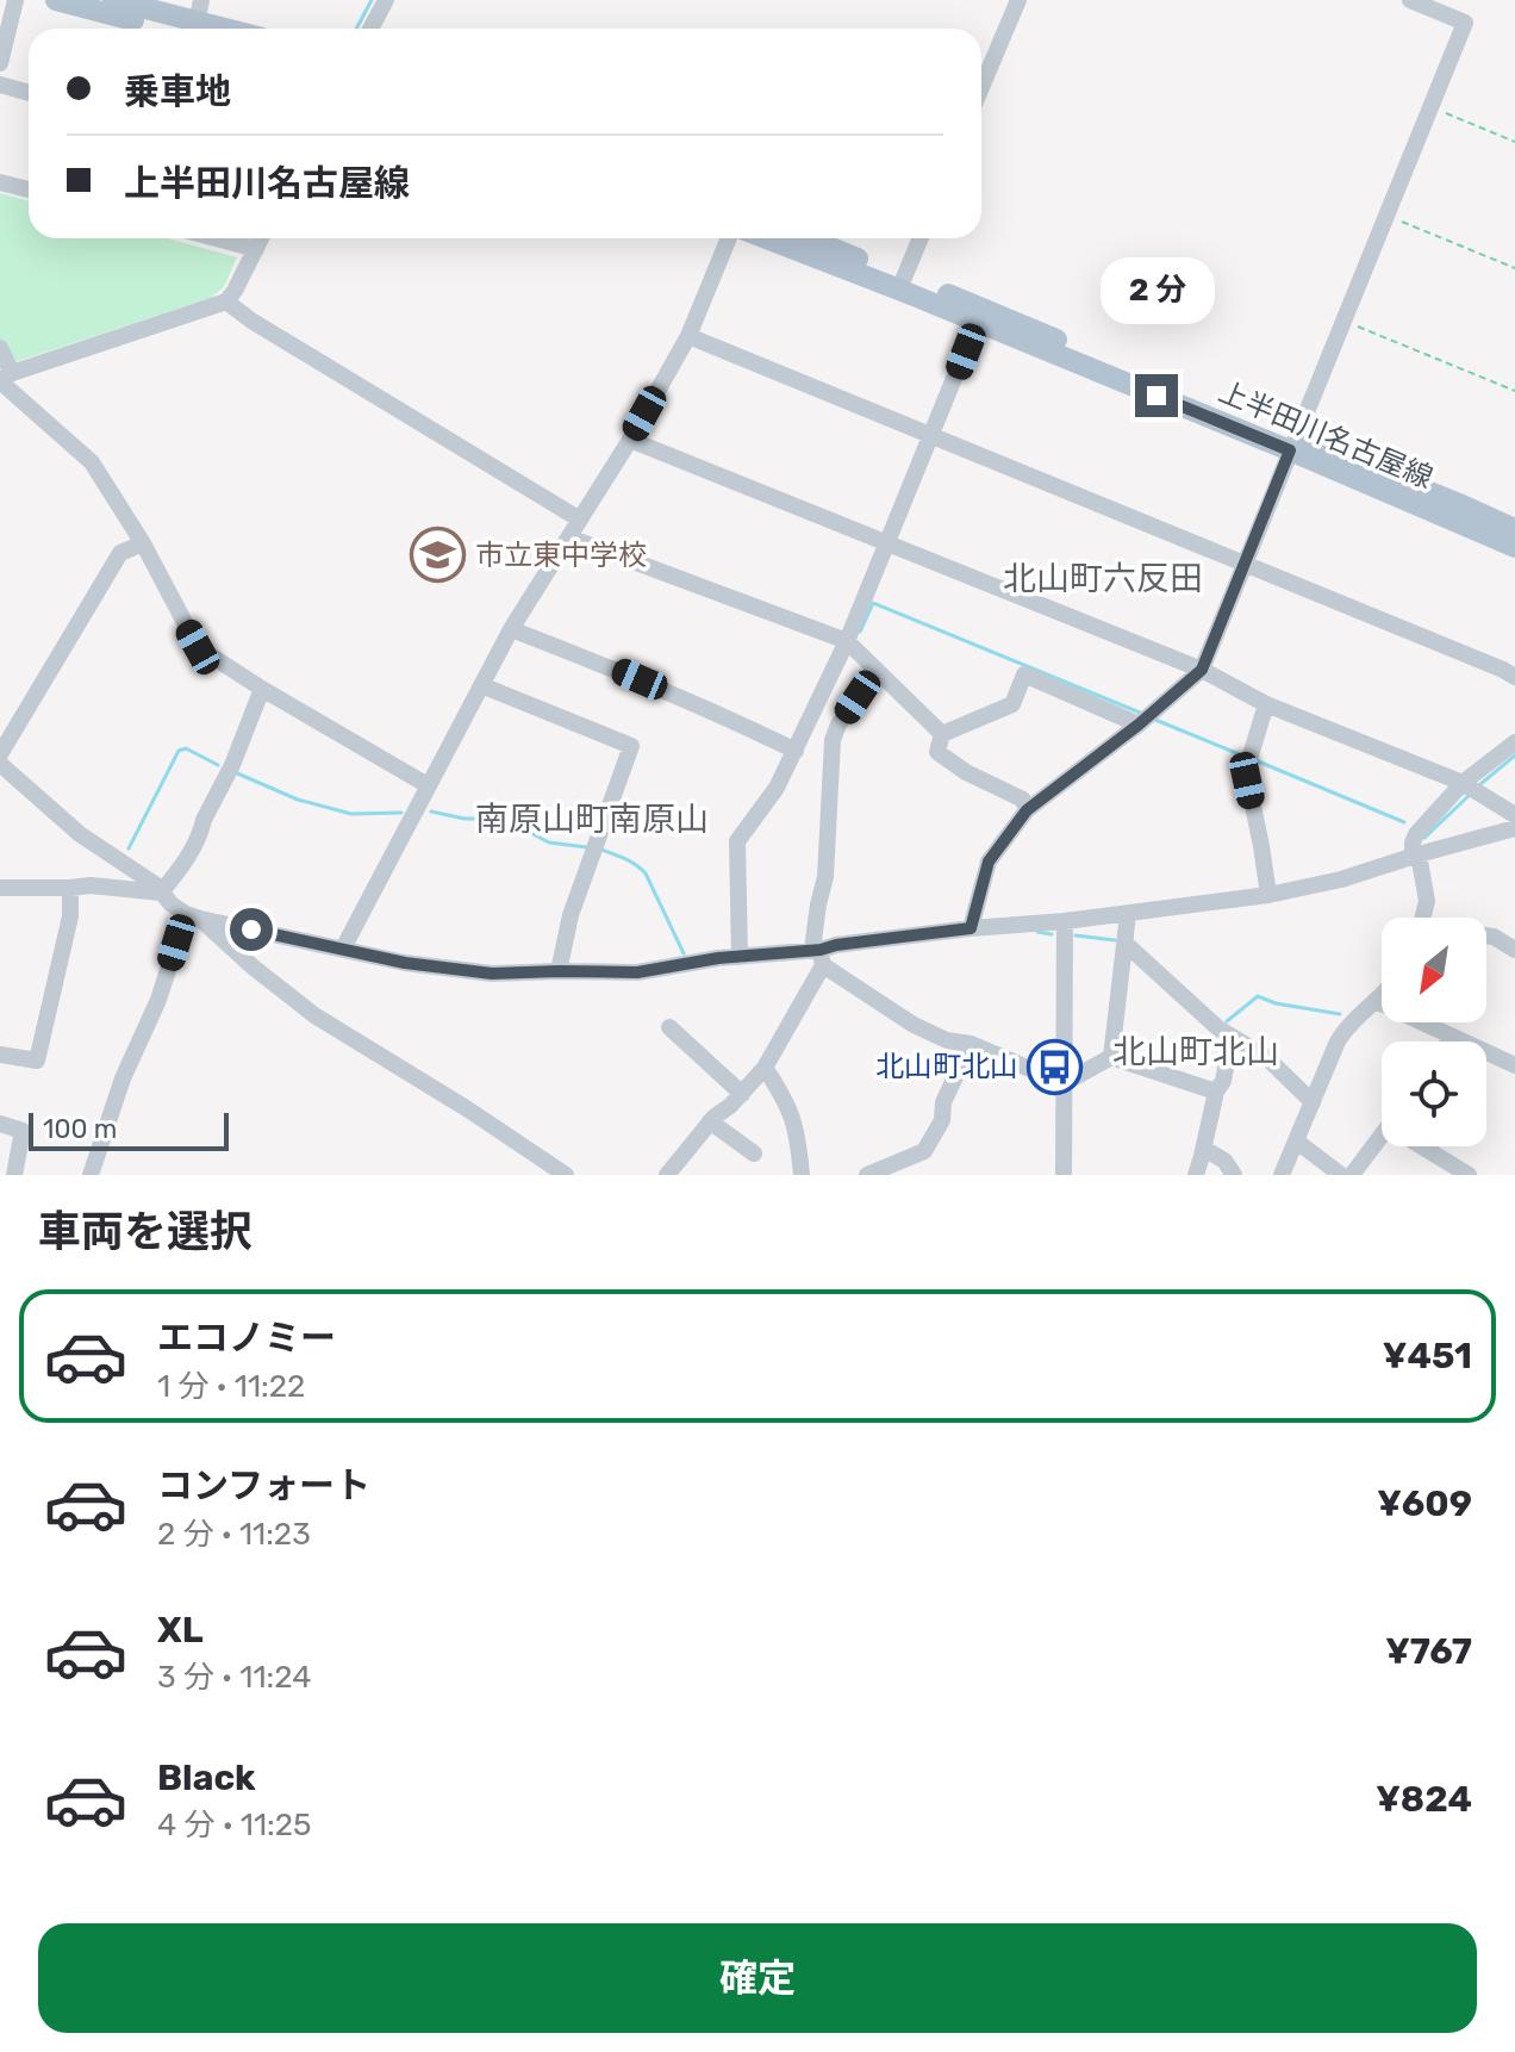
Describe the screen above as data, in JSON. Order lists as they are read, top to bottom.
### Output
{
  "streets": {
    "main road": ["上半田川名古屋線"]
  },
  "districts": ["北山町六反田", "南原山町南原山", "北山町北山"],
  "places": {
    "school or university": ["市立東中学校"],
    "bus stop": ["北山町北山"]
  },
  "scale_bar": "100 m",
  "north": "bottom left",
  "page": {
    "banner": ["乗車地", "上半田川名古屋線"],
    "bubble": "2 分",
    "scale": "100 m",
    "heading": "車両を選択",
    "list": [
      {
        "name": "エコノミー",
        "note": "1 分 · 11:22",
        "value": "¥451"
      },
      {
        "name": "コンフォート",
        "note": "2 分 · 11:23",
        "value": "¥609"
      },
      {
        "name": "XL",
        "note": "3 分 · 11:24",
        "value": "¥767"
      },
      {
        "name": "Black",
        "note": "4 分 · 11:25",
        "value": "¥824"
      }
    ],
    "buttons": "確定"
  }
}
